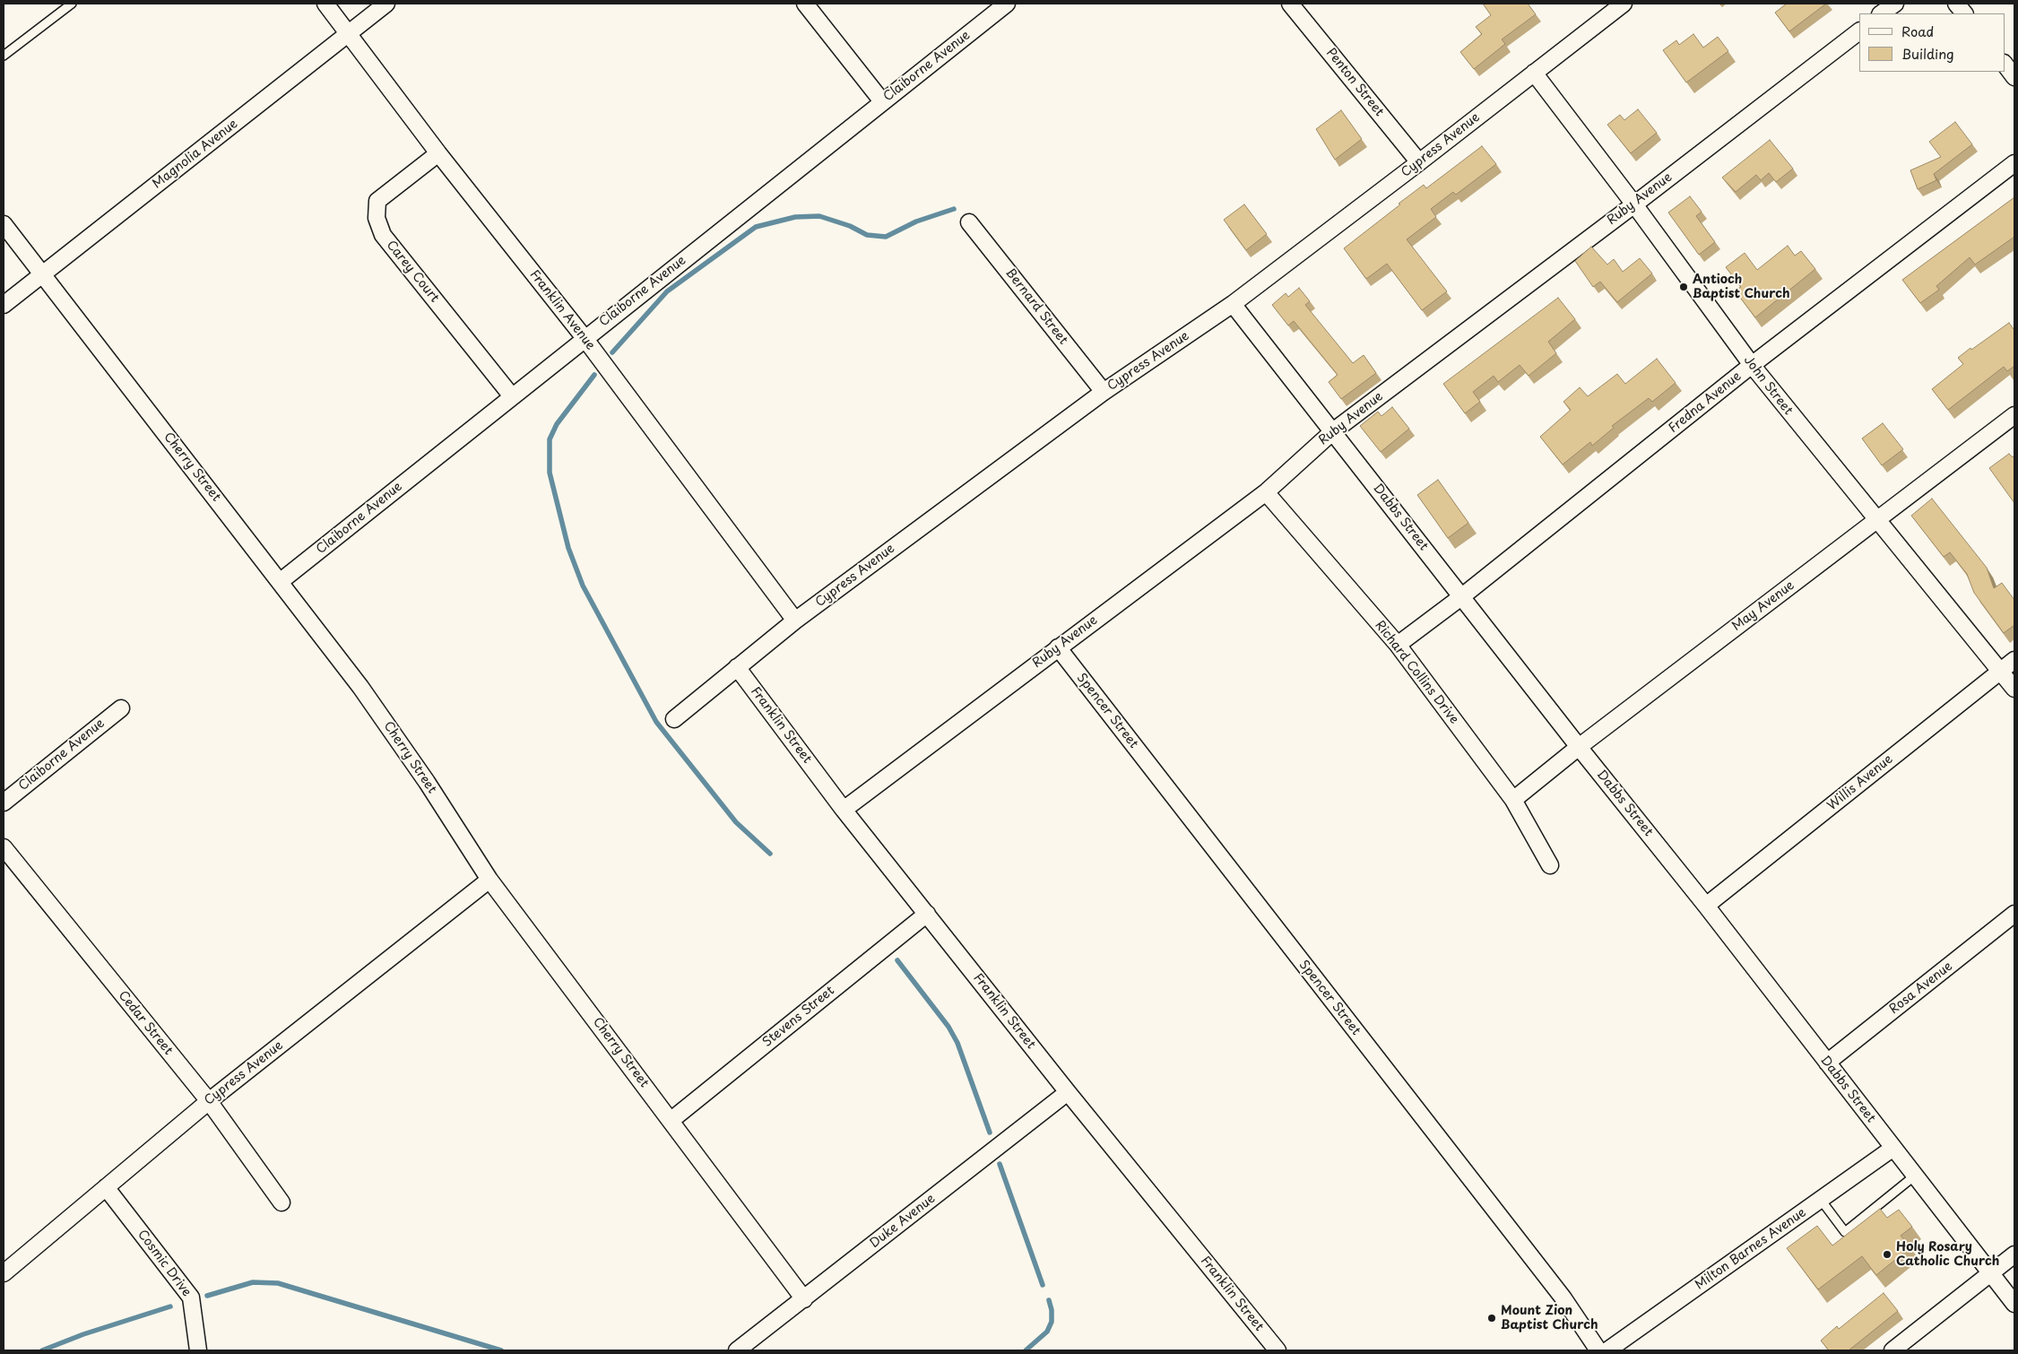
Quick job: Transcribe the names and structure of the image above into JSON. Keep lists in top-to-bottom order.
{
  "streets": {
    "street": [
      "Claiborne Avenue",
      "Penton Street",
      "Cypress Avenue",
      "Magnolia Avenue",
      "Ruby Avenue",
      "Carey Court",
      "Bernard Street",
      "Franklin Avenue",
      "John Street",
      "Fredna Avenue",
      "Cherry Street",
      "Dabbs Street",
      "May Avenue",
      "Richard Collins Drive",
      "Spencer Street",
      "Franklin Street",
      "Willis Avenue",
      "Rosa Avenue",
      "Stevens Street",
      "Cedar Street",
      "Duke Avenue",
      "Milton Barnes Avenue",
      "Cosmic Drive"
    ]
  },
  "crossings": [
    ["Claiborne Avenue", "Carey Court"],
    ["Claiborne Avenue", "Franklin Avenue"],
    ["Claiborne Avenue", "Cherry Street"],
    ["Penton Street", "Cypress Avenue"],
    ["Cypress Avenue", "Bernard Street"],
    ["Cypress Avenue", "Franklin Avenue"],
    ["Cypress Avenue", "John Street"],
    ["Cypress Avenue", "Cherry Street"],
    ["Cypress Avenue", "Dabbs Street"],
    ["Cypress Avenue", "Franklin Street"],
    ["Cypress Avenue", "Cedar Street"],
    ["Cypress Avenue", "Cosmic Drive"],
    ["Magnolia Avenue", "Franklin Avenue"],
    ["Magnolia Avenue", "Cherry Street"],
    ["Ruby Avenue", "John Street"],
    ["Ruby Avenue", "Dabbs Street"],
    ["Ruby Avenue", "Richard Collins Drive"],
    ["Ruby Avenue", "Spencer Street"],
    ["Ruby Avenue", "Franklin Street"],
    ["Carey Court", "Franklin Avenue"],
    ["John Street", "Fredna Avenue"],
    ["John Street", "May Avenue"],
    ["John Street", "Willis Avenue"],
    ["Fredna Avenue", "Dabbs Street"],
    ["Fredna Avenue", "Richard Collins Drive"],
    ["Cherry Street", "Stevens Street"],
    ["Cherry Street", "Duke Avenue"],
    ["Dabbs Street", "May Avenue"],
    ["Dabbs Street", "Willis Avenue"],
    ["Dabbs Street", "Rosa Avenue"],
    ["Dabbs Street", "Milton Barnes Avenue"],
    ["May Avenue", "Richard Collins Drive"],
    ["Franklin Street", "Stevens Street"],
    ["Franklin Street", "Duke Avenue"]
  ],
  "places": ["Antioch Baptist Church", "Holy Rosary Catholic Church", "Mount Zion Baptist Church"],
  "legend": ["Road", "Building"]
}
